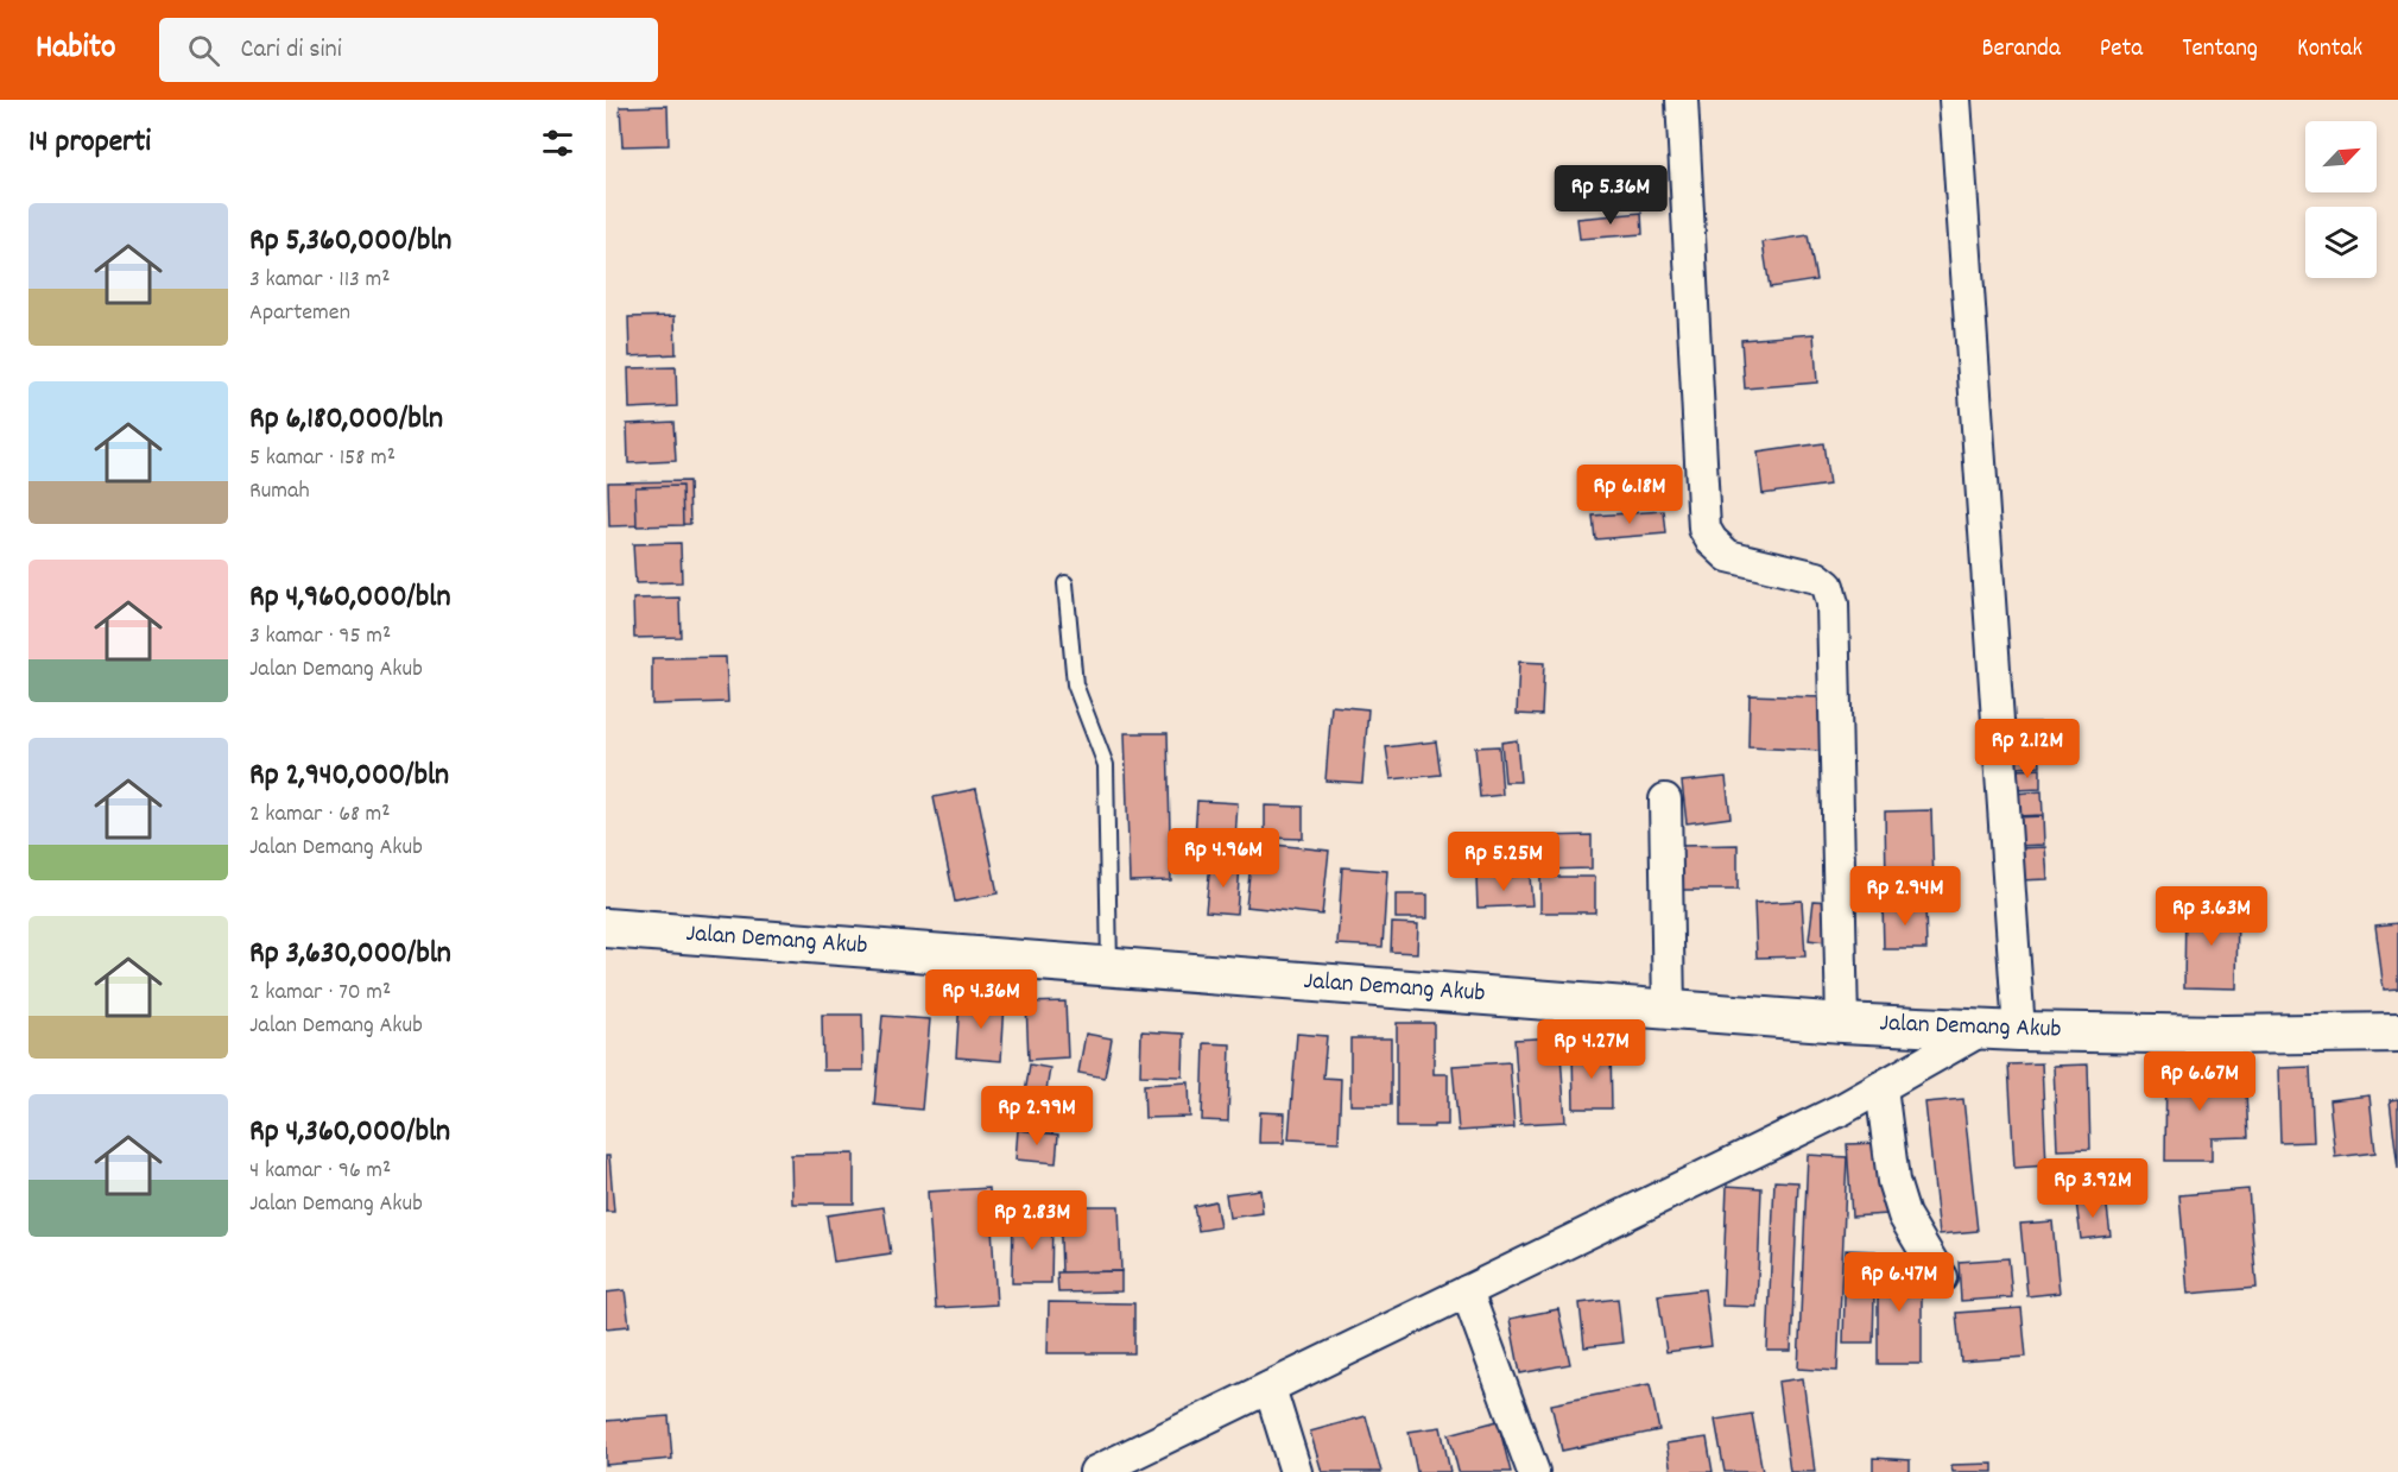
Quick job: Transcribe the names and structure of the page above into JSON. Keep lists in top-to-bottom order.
{
  "streets": {
    "street": ["Jalan Demang Akub"]
  },
  "north": "top right",
  "page": {
    "header": "Habito",
    "search": "Cari di sini",
    "nav": [
      "Beranda",
      "Peta",
      "Tentang",
      "Kontak"
    ],
    "heading": "14 properti",
    "price": [
      "Rp 5.36M",
      "Rp 6.18M",
      "Rp 2.12M",
      "Rp 4.96M",
      "Rp 5.25M",
      "Rp 2.94M",
      "Rp 3.63M",
      "Rp 4.36M",
      "Rp 4.27M",
      "Rp 6.67M",
      "Rp 2.99M",
      "Rp 3.92M",
      "Rp 2.83M",
      "Rp 6.47M"
    ],
    "list": [
      {
        "name": "Rp 5,360,000/bln",
        "note": "3 kamar · 113 m² · Apartemen"
      },
      {
        "name": "Rp 6,180,000/bln",
        "note": "5 kamar · 158 m² · Rumah"
      },
      {
        "name": "Rp 4,960,000/bln",
        "note": "3 kamar · 95 m² · Jalan Demang Akub"
      },
      {
        "name": "Rp 2,940,000/bln",
        "note": "2 kamar · 68 m² · Jalan Demang Akub"
      },
      {
        "name": "Rp 3,630,000/bln",
        "note": "2 kamar · 70 m² · Jalan Demang Akub"
      },
      {
        "name": "Rp 4,360,000/bln",
        "note": "4 kamar · 96 m² · Jalan Demang Akub"
      }
    ]
  }
}
